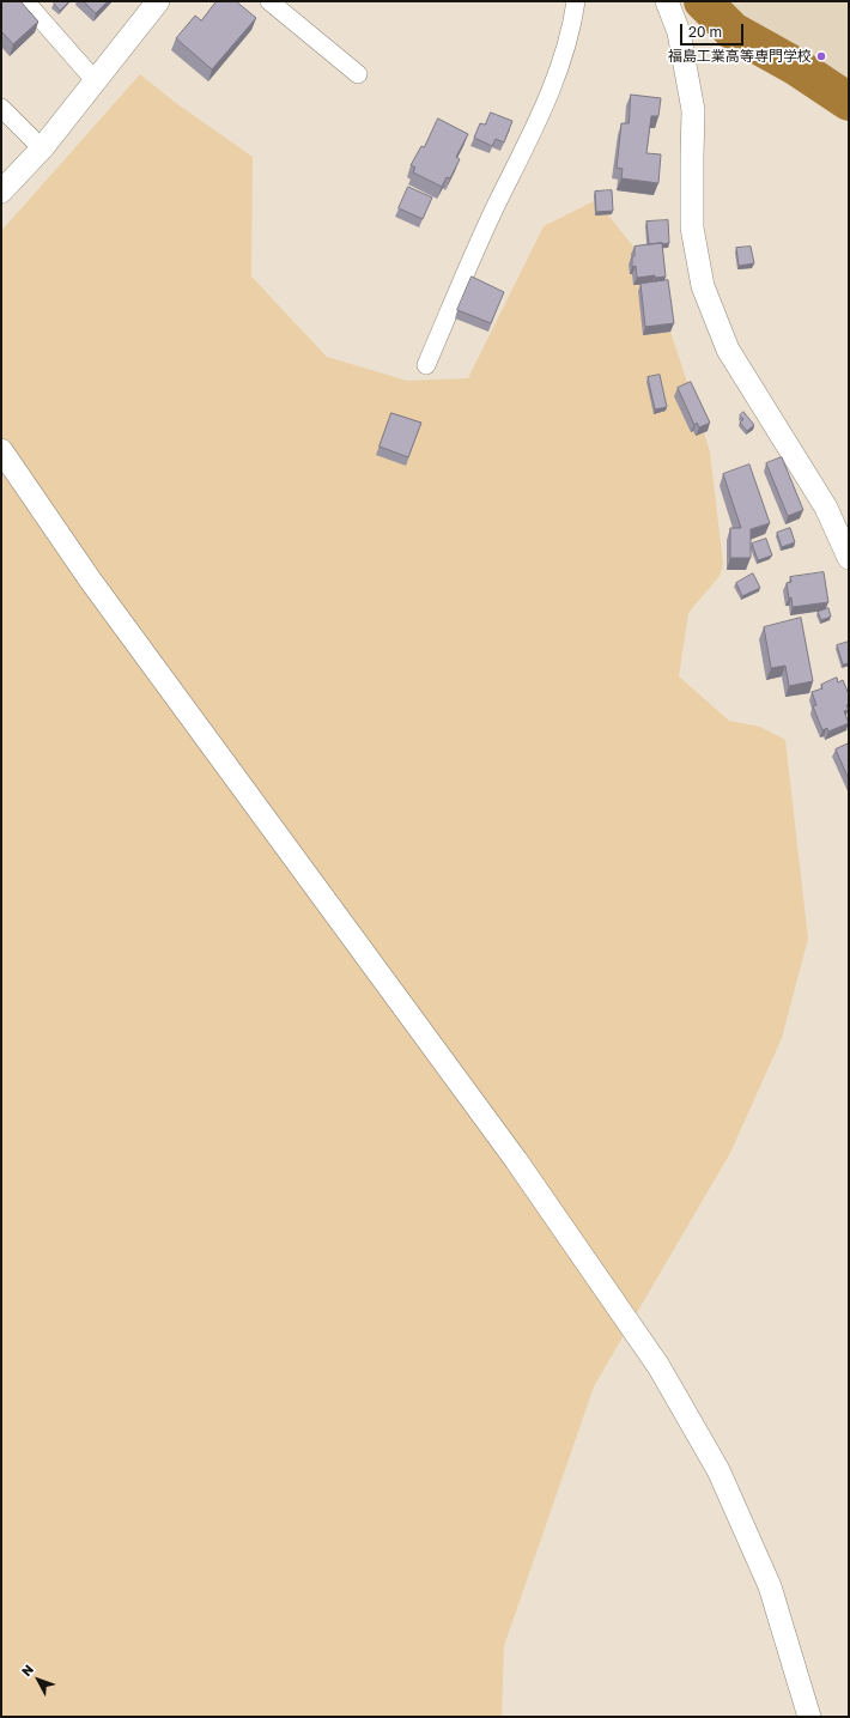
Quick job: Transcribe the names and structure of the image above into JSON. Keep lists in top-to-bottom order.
{
  "places": ["福島工業高等専門学校"],
  "scale_bar": "20 m",
  "north": "top left"
}
